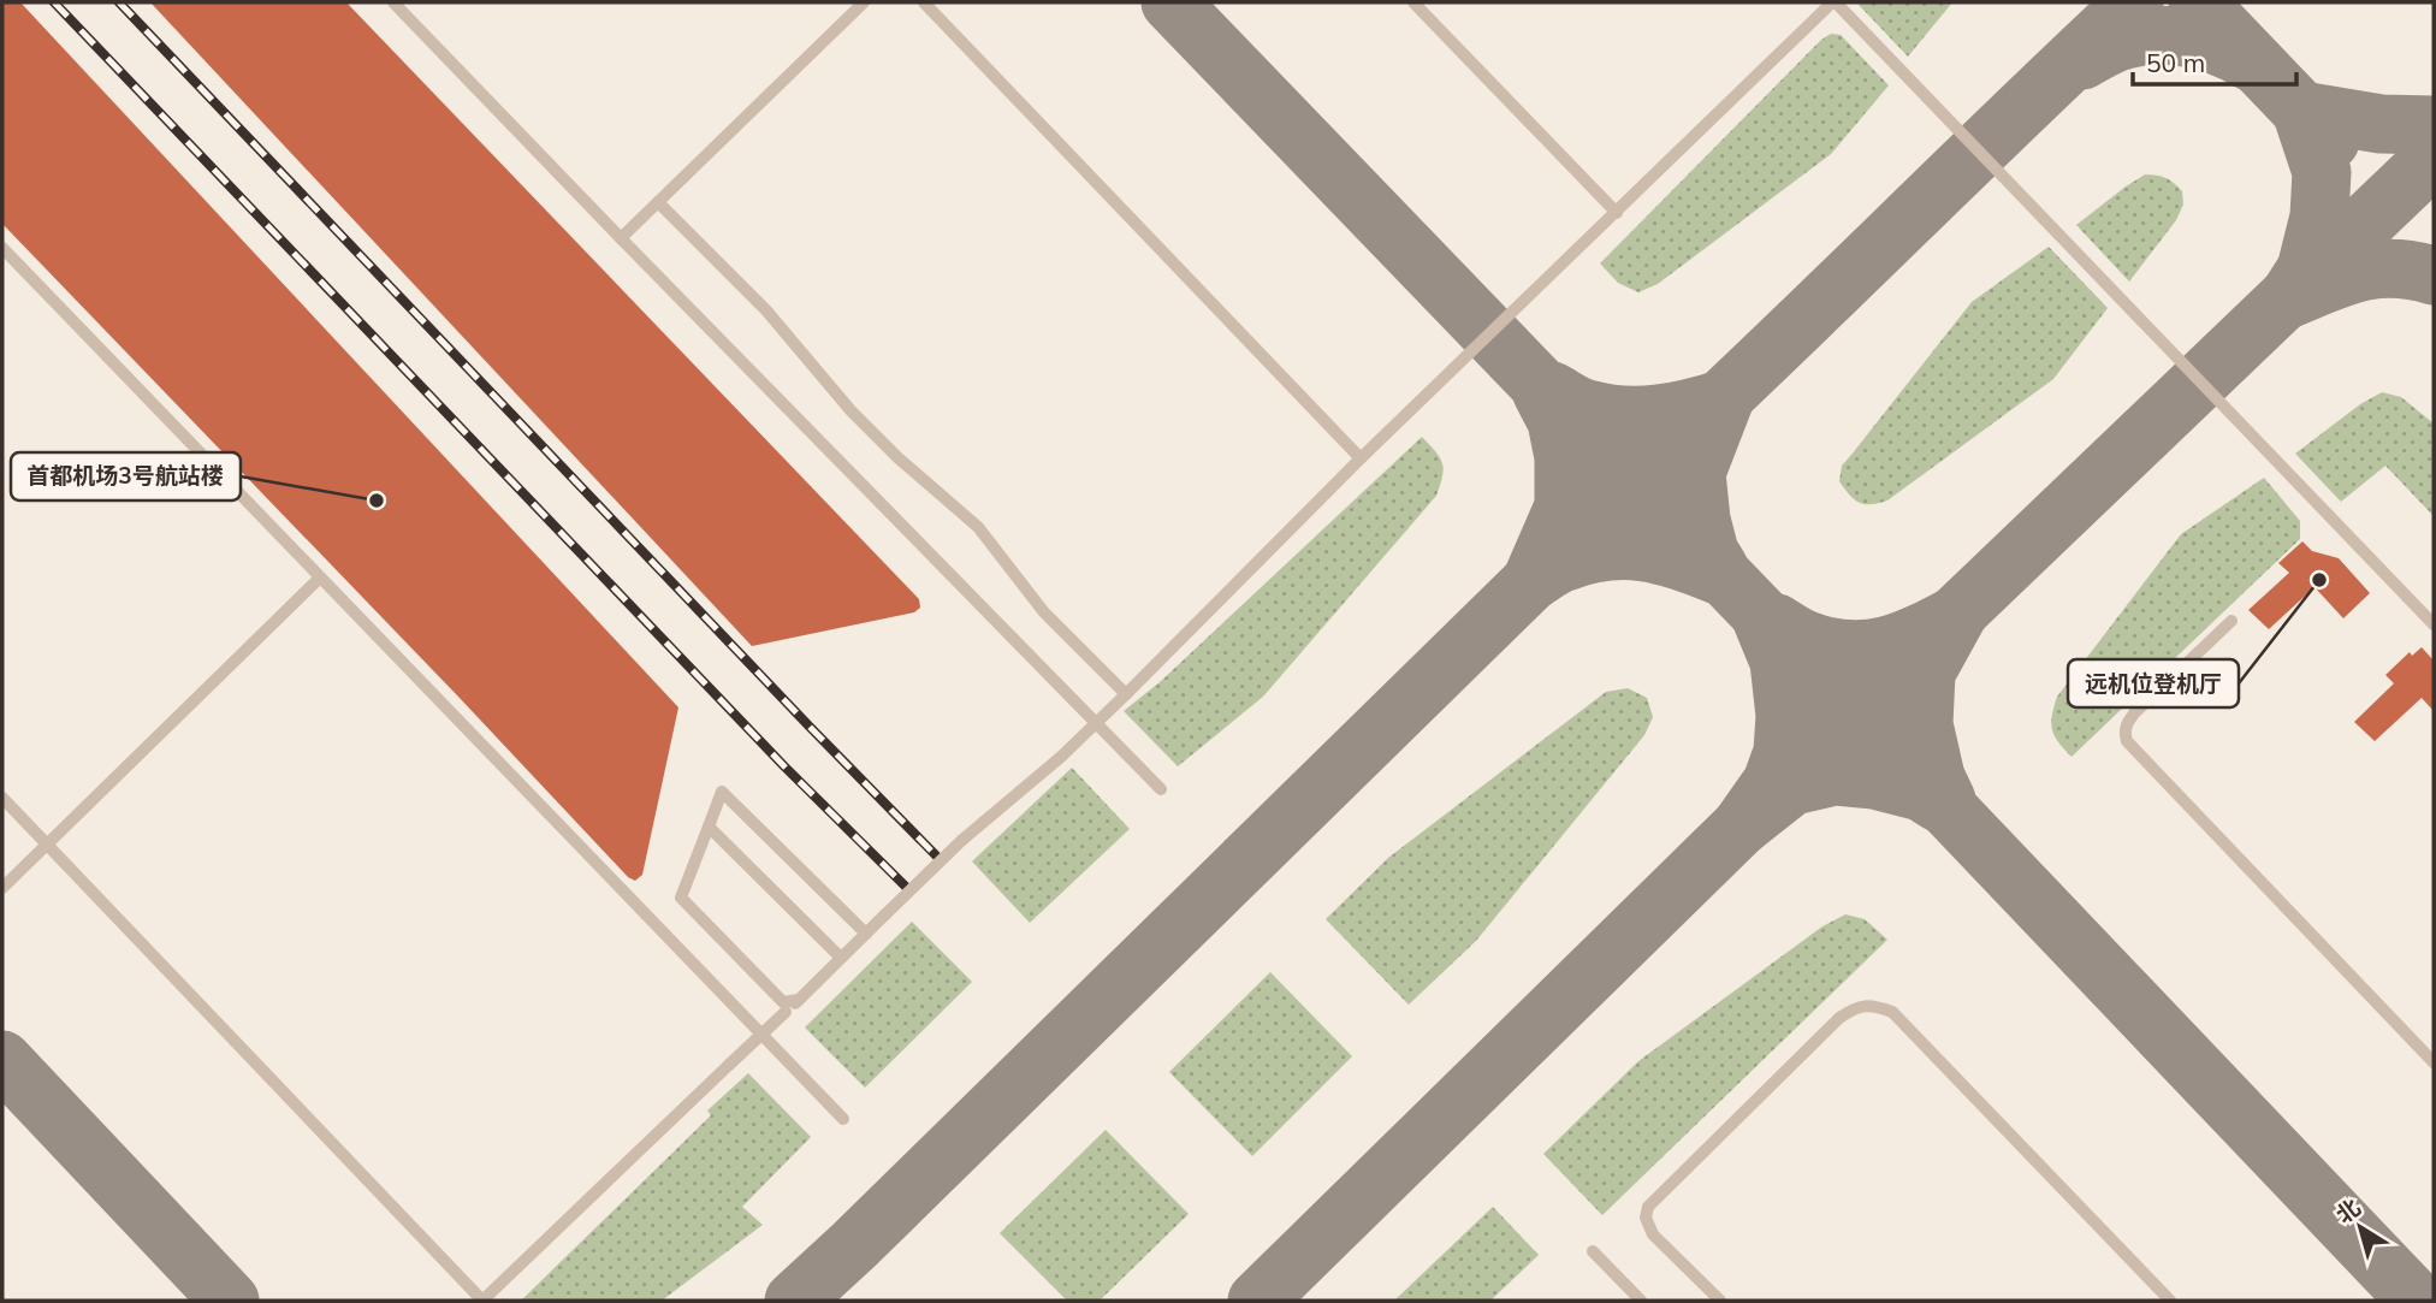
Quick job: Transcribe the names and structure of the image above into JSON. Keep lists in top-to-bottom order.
{
  "places": ["首都机场3号航站楼", "远机位登机厅"],
  "scale_bar": "50 m",
  "north": "top left"
}
